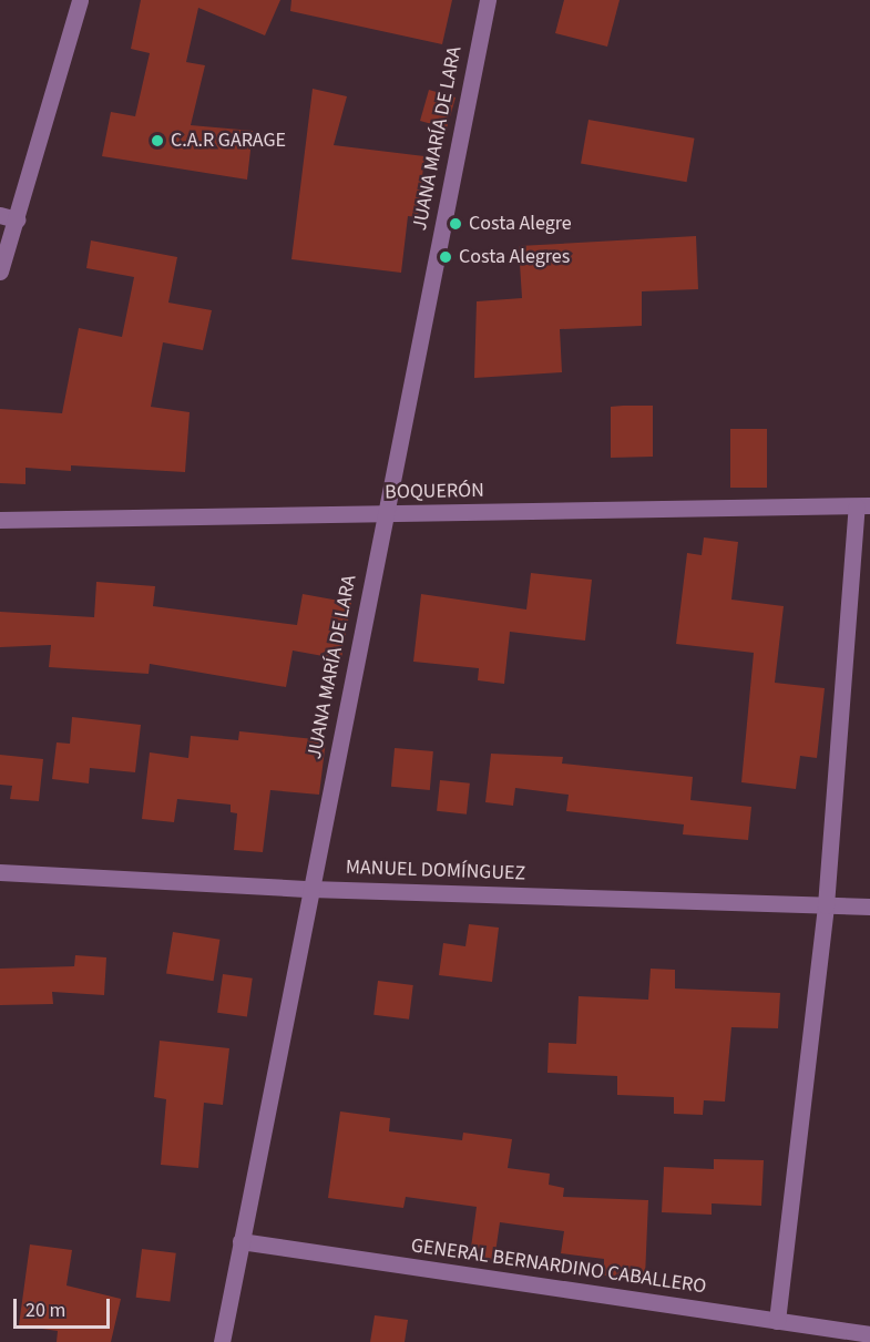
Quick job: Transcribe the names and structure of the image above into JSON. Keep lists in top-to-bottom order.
{
  "streets": {
    "street": [
      "JUANA MARÍA DE LARA",
      "BOQUERÓN",
      "MANUEL DOMÍNGUEZ",
      "GENERAL BERNARDINO CABALLERO"
    ]
  },
  "crossings": [
    ["JUANA MARÍA DE LARA", "BOQUERÓN"],
    ["JUANA MARÍA DE LARA", "MANUEL DOMÍNGUEZ"],
    ["JUANA MARÍA DE LARA", "GENERAL BERNARDINO CABALLERO"]
  ],
  "places": ["C.A.R GARAGE", "Costa Alegre", "Costa Alegres"],
  "scale_bar": "20 m"
}
